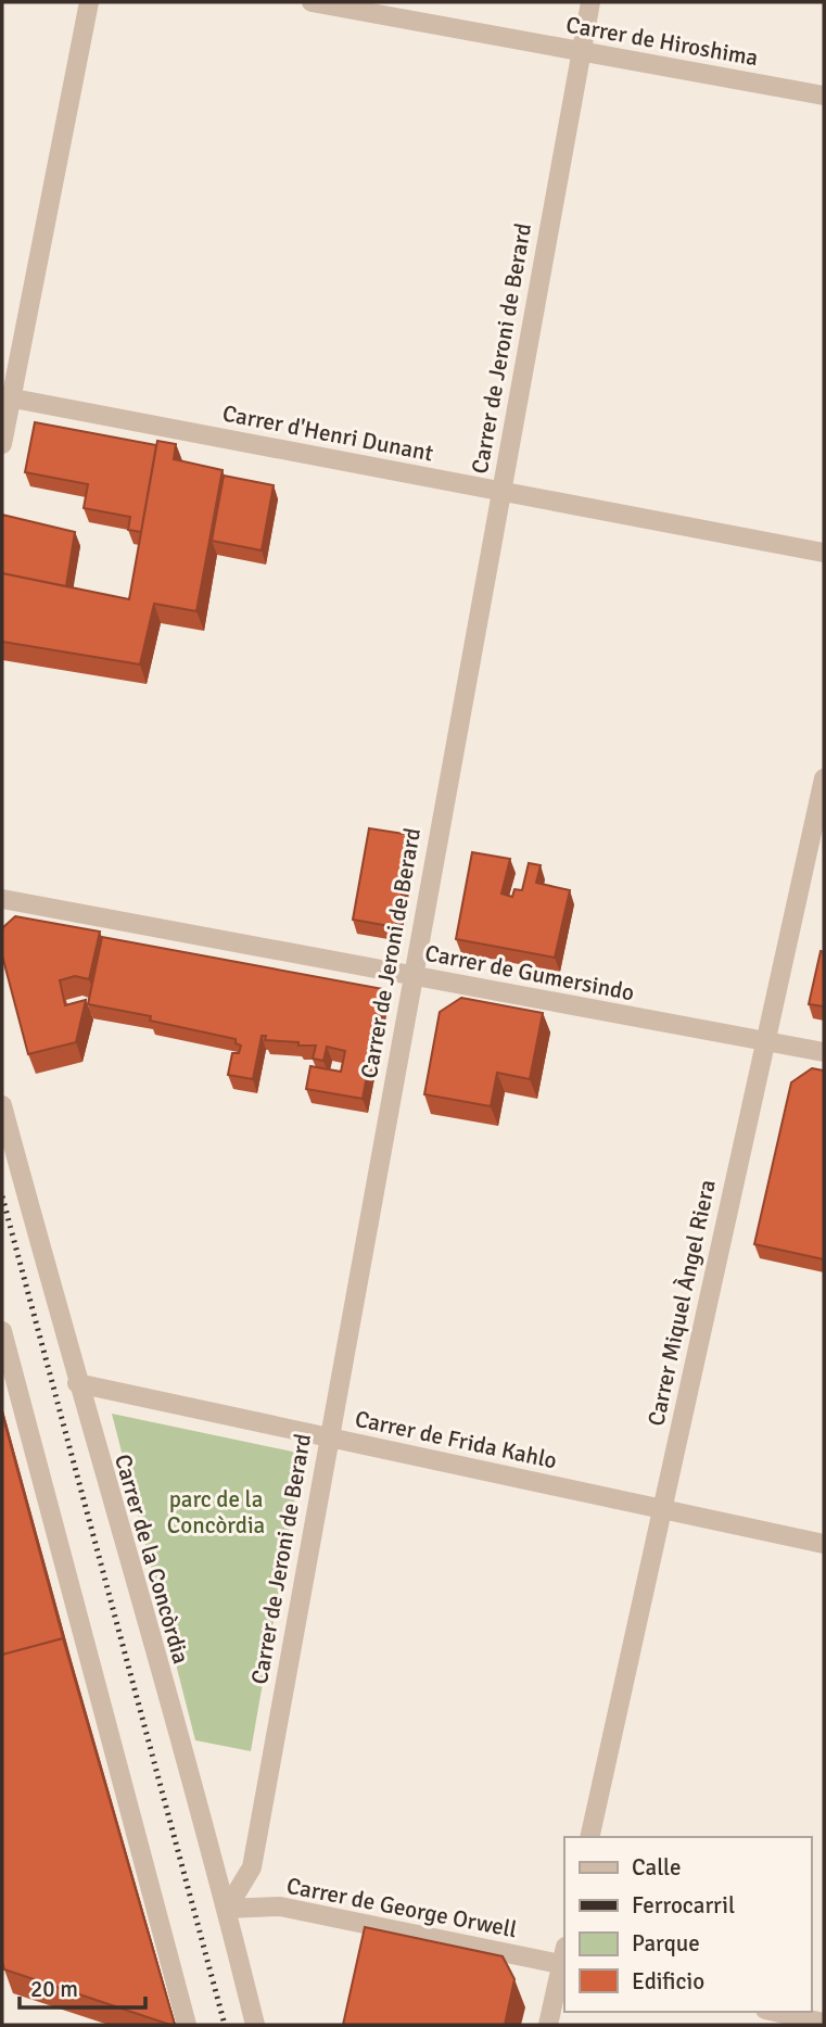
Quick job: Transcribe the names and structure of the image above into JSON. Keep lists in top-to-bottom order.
{
  "streets": {
    "street": [
      "Carrer de Hiroshima",
      "Carrer de Jeroni de Berard",
      "Carrer d'Henri Dunant",
      "Carrer de Gumersindo",
      "Carrer Miquel Àngel Riera",
      "Carrer de Frida Kahlo",
      "Carrer de la Concòrdia",
      "Carrer de George Orwell"
    ]
  },
  "crossings": [
    ["Carrer de Hiroshima", "Carrer de Jeroni de Berard"],
    ["Carrer de Jeroni de Berard", "Carrer d'Henri Dunant"],
    ["Carrer de Jeroni de Berard", "Carrer de Gumersindo"],
    ["Carrer de Jeroni de Berard", "Carrer de Frida Kahlo"],
    ["Carrer de Jeroni de Berard", "Carrer de la Concòrdia"],
    ["Carrer de Jeroni de Berard", "Carrer de George Orwell"],
    ["Carrer de Gumersindo", "Carrer Miquel Àngel Riera"],
    ["Carrer Miquel Àngel Riera", "Carrer de Frida Kahlo"],
    ["Carrer de Frida Kahlo", "Carrer de la Concòrdia"],
    ["Carrer de la Concòrdia", "Carrer de George Orwell"]
  ],
  "parks": ["parc de la Concòrdia"],
  "legend": [
    "Calle",
    "Ferrocarril",
    "Parque",
    "Edificio"
  ],
  "scale_bar": "20 m"
}
